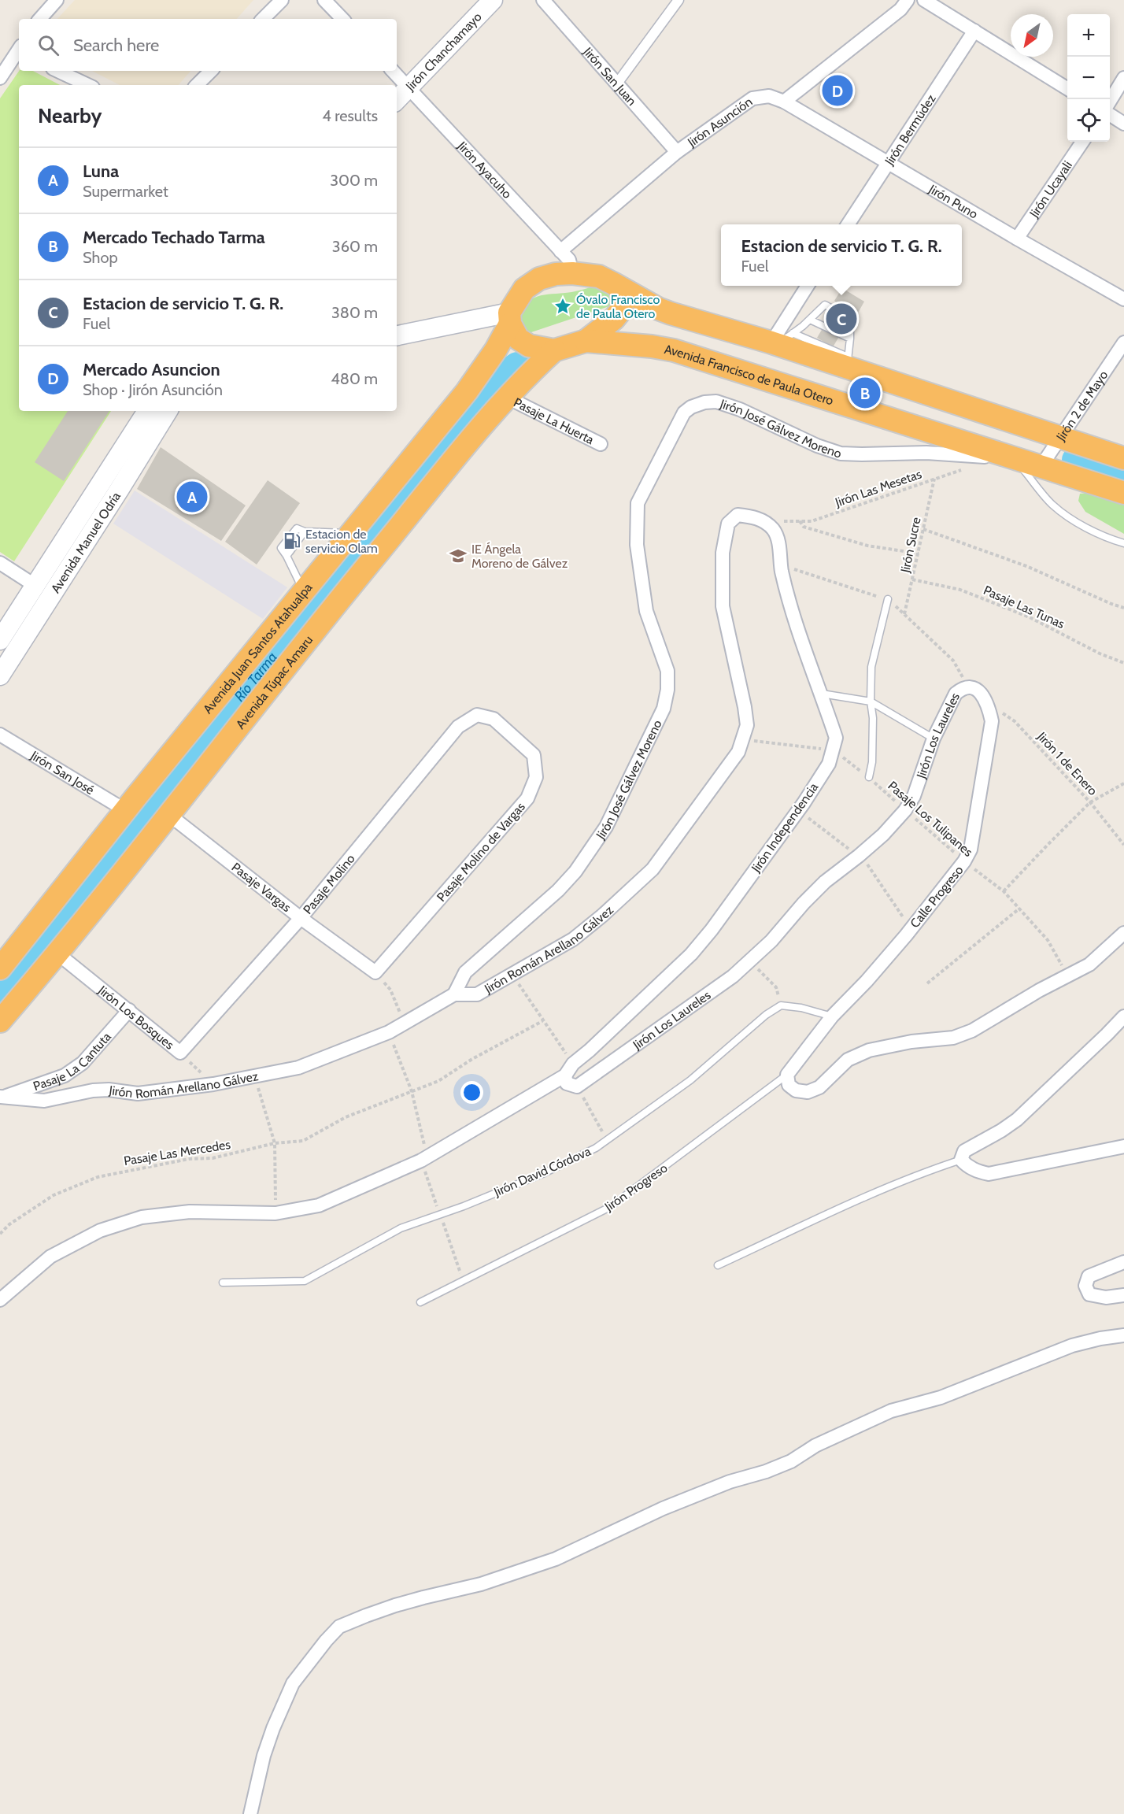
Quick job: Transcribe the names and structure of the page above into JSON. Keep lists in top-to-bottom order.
{
  "streets": {
    "highway": ["Avenida Francisco de Paula Otero", "Avenida Juan Santos Atahualpa", "Avenida Túpac Amaru"],
    "main road": ["Jirón Chanchamayo", "Avenida Manuel Odría"],
    "street": [
      "Jirón San Juan",
      "Jirón Asunción",
      "Jirón Bermúdez",
      "Jirón Ayacuho",
      "Jirón Ucayali",
      "Jirón Puno",
      "Jirón 2 de Mayo",
      "Pasaje La Huerta",
      "Jirón José Gálvez Moreno",
      "Jirón Los Laureles",
      "Jirón San José",
      "Jirón Independencia",
      "Pasaje Molino de Vargas",
      "Pasaje Molino",
      "Pasaje Vargas",
      "Calle Progreso",
      "Jirón Román Arellano Gálvez",
      "Jirón Los Bosques",
      "Pasaje La Cantuta"
    ],
    "lane": ["Jirón David Córdova", "Jirón Progreso"],
    "path": [
      "Jirón Las Mesetas",
      "Jirón Sucre",
      "Pasaje Las Tunas",
      "Jirón 1 de Enero",
      "Pasaje Los Tulipanes",
      "Pasaje Las Mercedes"
    ]
  },
  "crossings": [
    ["Jirón Chanchamayo", "Jirón Ayacuho"],
    ["Jirón San Juan", "Jirón Asunción"],
    ["Jirón Asunción", "Jirón Ayacuho"],
    ["Jirón Asunción", "Jirón Puno"],
    ["Jirón Bermúdez", "Jirón Puno"],
    ["Jirón Ayacuho", "Avenida Francisco de Paula Otero"],
    ["Jirón Ayacuho", "Avenida Juan Santos Atahualpa"],
    ["Jirón Ayacuho", "Avenida Túpac Amaru"],
    ["Jirón Ucayali", "Jirón Puno"],
    ["Avenida Francisco de Paula Otero", "Jirón 2 de Mayo"],
    ["Avenida Francisco de Paula Otero", "Jirón José Gálvez Moreno"],
    ["Avenida Francisco de Paula Otero", "Avenida Juan Santos Atahualpa"],
    ["Avenida Francisco de Paula Otero", "Avenida Túpac Amaru"],
    ["Pasaje La Huerta", "Avenida Túpac Amaru"],
    ["Jirón José Gálvez Moreno", "Jirón Román Arellano Gálvez"],
    ["Jirón Las Mesetas", "Jirón Sucre"],
    ["Jirón Las Mesetas", "Jirón Independencia"],
    ["Jirón Las Mesetas", "Jirón Román Arellano Gálvez"],
    ["Jirón Sucre", "Pasaje Las Tunas"],
    ["Avenida Juan Santos Atahualpa", "Avenida Túpac Amaru"],
    ["Avenida Juan Santos Atahualpa", "Jirón San José"],
    ["Avenida Túpac Amaru", "Pasaje Vargas"],
    ["Avenida Túpac Amaru", "Jirón Los Bosques"],
    ["Jirón Los Laureles", "Pasaje Los Tulipanes"],
    ["Jirón 1 de Enero", "Calle Progreso"],
    ["Pasaje Los Tulipanes", "Jirón Independencia"],
    ["Pasaje Los Tulipanes", "Calle Progreso"],
    ["Jirón Independencia", "Jirón Román Arellano Gálvez"],
    ["Pasaje Molino de Vargas", "Pasaje Molino"],
    ["Pasaje Molino de Vargas", "Pasaje Vargas"],
    ["Pasaje Molino", "Pasaje Vargas"],
    ["Pasaje Molino", "Jirón Los Bosques"],
    ["Calle Progreso", "Jirón Progreso"],
    ["Jirón Román Arellano Gálvez", "Jirón Los Bosques"],
    ["Jirón Román Arellano Gálvez", "Pasaje La Cantuta"],
    ["Jirón Los Bosques", "Pasaje La Cantuta"]
  ],
  "water": ["Río Tarma"],
  "places": {
    "place": ["Óvalo Francisco de Paula Otero"],
    "fuel station": ["Estacion de servicio Olam"],
    "school or university": ["IE Ángela Moreno de Gálvez"]
  },
  "north": "bottom left",
  "page": {
    "map_buttons": ["+", "−"],
    "search": "Search here",
    "pins": [
      "D",
      "C",
      "B",
      "A"
    ],
    "heading": ["Nearby", "4 results"],
    "list": [
      {
        "mark": "A",
        "name": "Luna",
        "note": "Supermarket",
        "value": "300 m"
      },
      {
        "mark": "B",
        "name": "Mercado Techado Tarma",
        "note": "Shop",
        "value": "360 m"
      },
      {
        "mark": "C",
        "name": "Estacion de servicio T. G. R.",
        "note": "Fuel",
        "value": "380 m"
      },
      {
        "mark": "D",
        "name": "Mercado Asuncion",
        "note": "Shop · Jirón Asunción",
        "value": "480 m"
      }
    ],
    "popup": ["Estacion de servicio T. G. R.", "Fuel"]
  }
}
